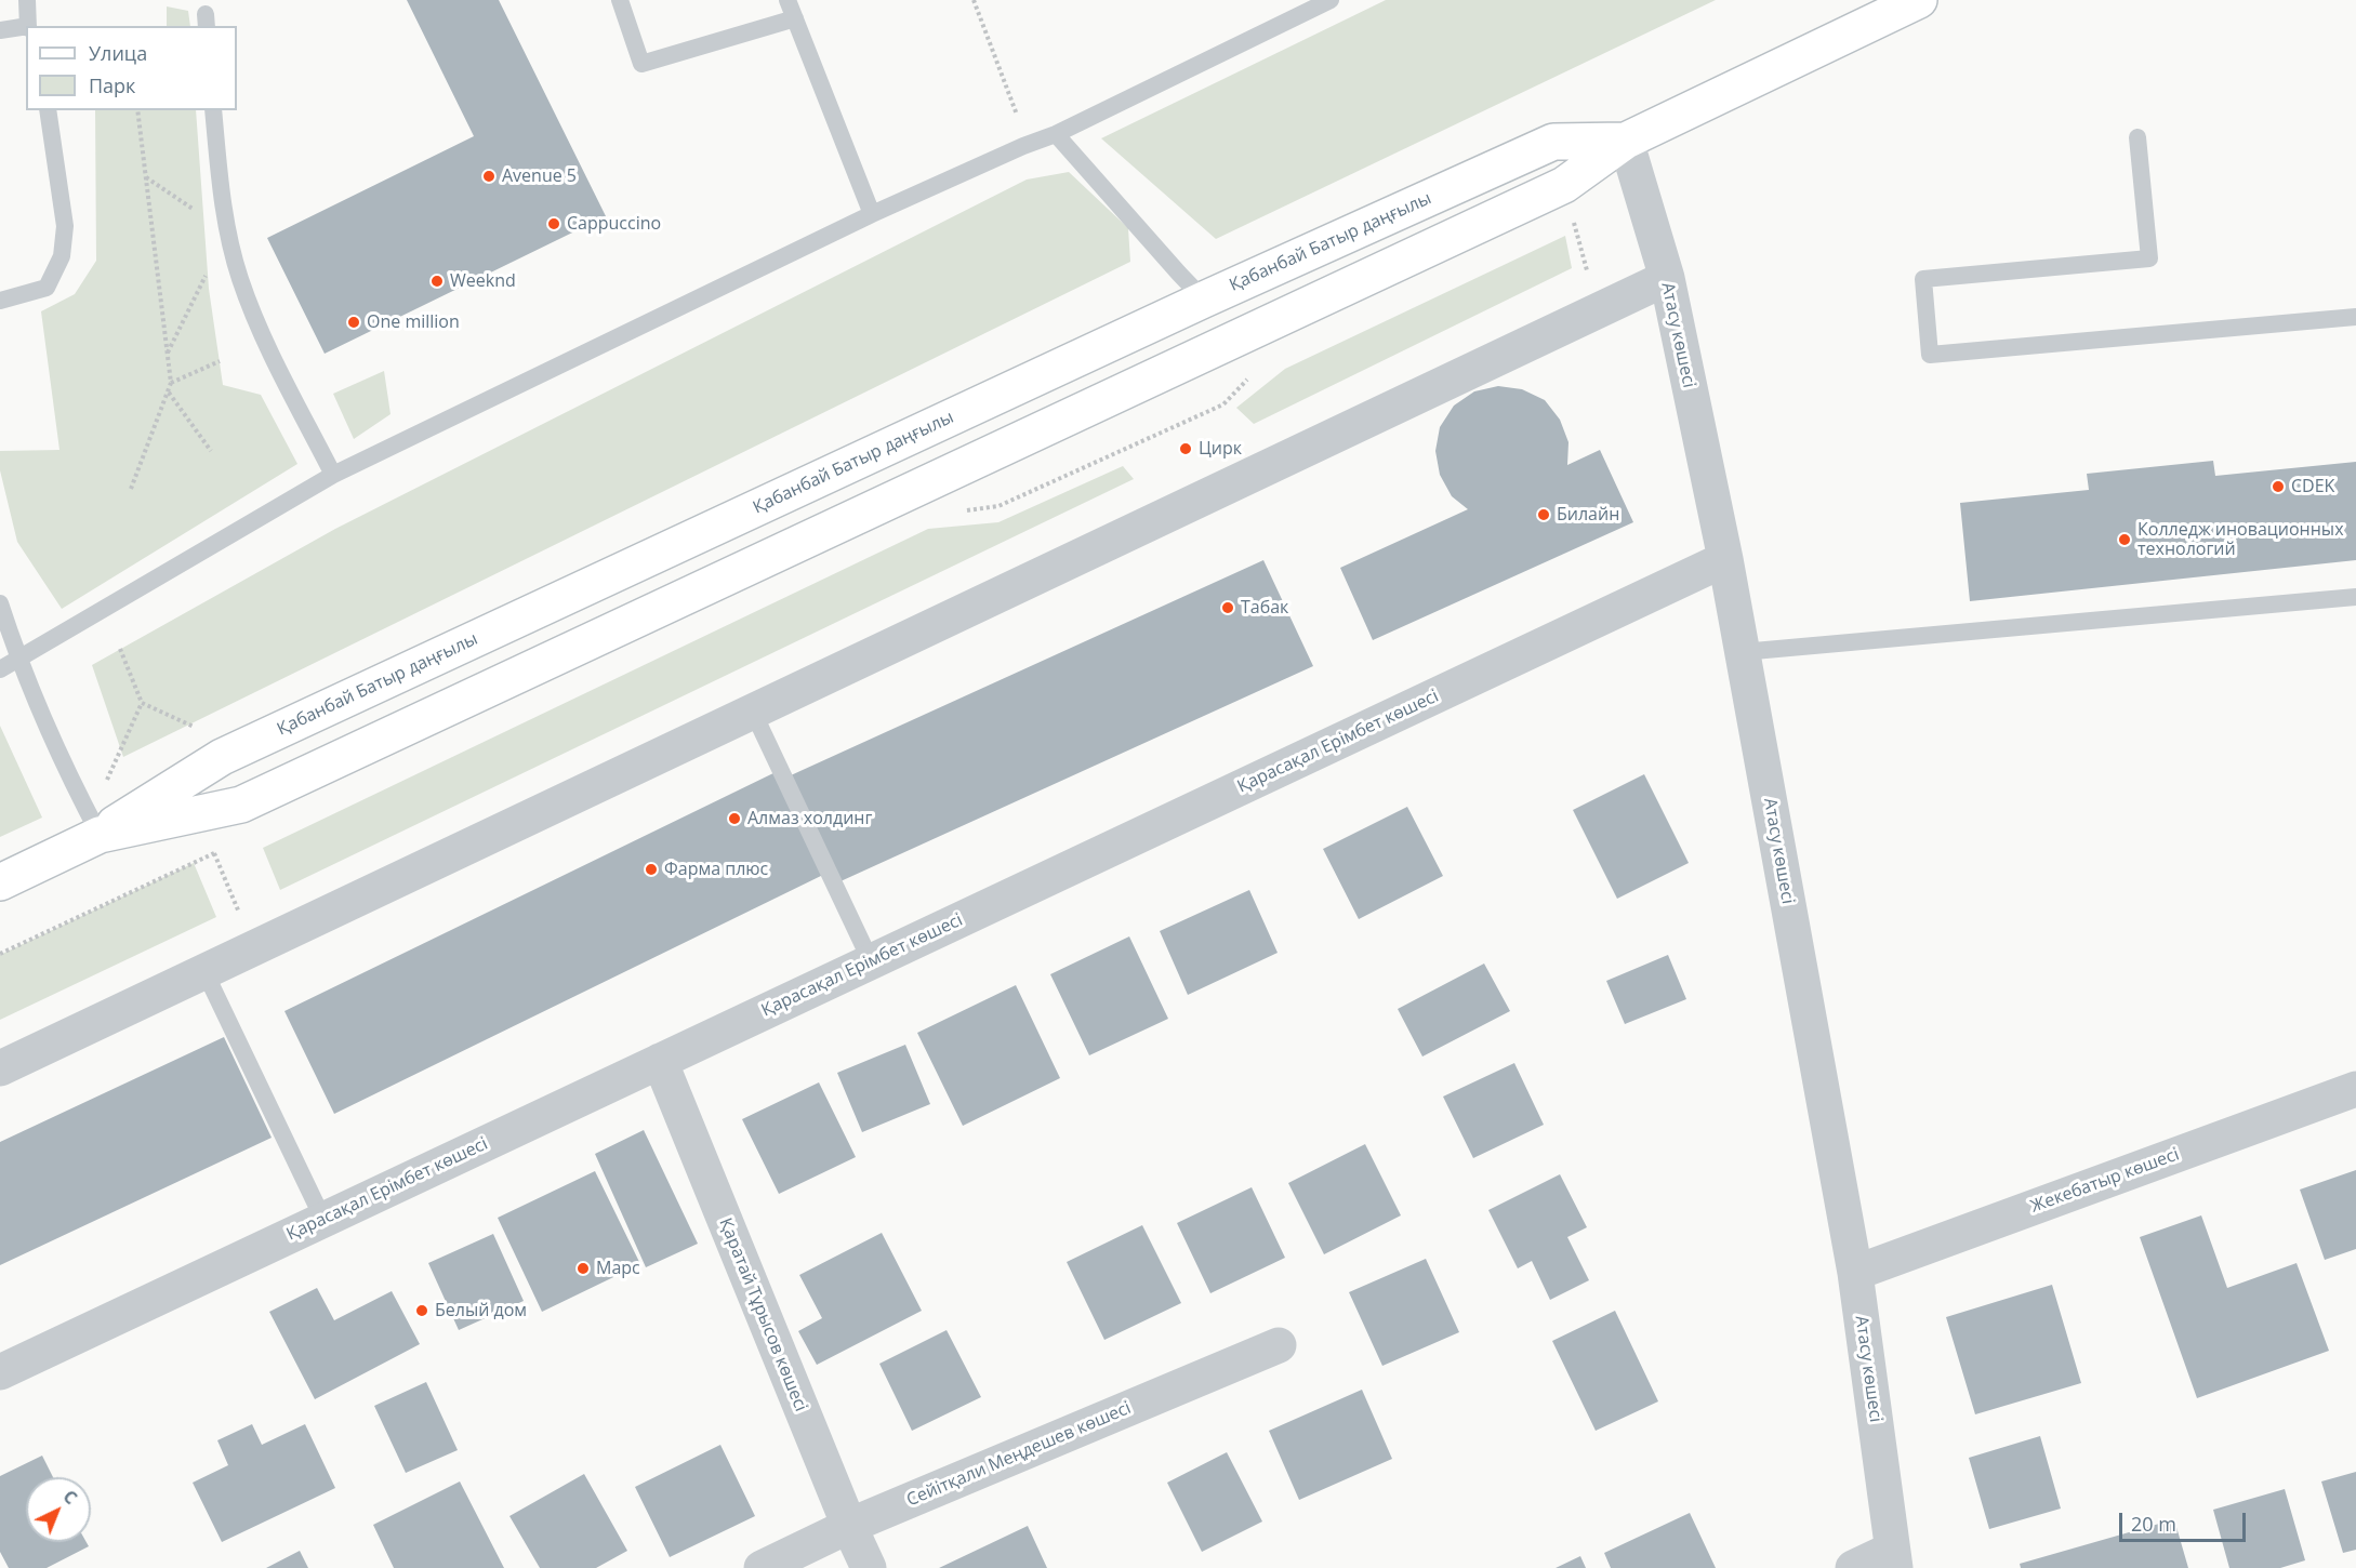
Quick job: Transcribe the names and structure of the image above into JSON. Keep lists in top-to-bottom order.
{
  "streets": {
    "main road": ["Қабанбай Батыр даңғылы"],
    "street": [
      "Атасу көшесі",
      "Қарасақал Ерімбет көшесі",
      "Жекебатыр көшесі",
      "Қаратай Тұрысов көшесі",
      "Сейітқали Меңдешев көшесі"
    ]
  },
  "crossings": [
    ["Қабанбай Батыр даңғылы", "Атасу көшесі"],
    ["Атасу көшесі", "Қарасақал Ерімбет көшесі"],
    ["Атасу көшесі", "Жекебатыр көшесі"],
    ["Қарасақал Ерімбет көшесі", "Қаратай Тұрысов көшесі"],
    ["Қаратай Тұрысов көшесі", "Сейітқали Меңдешев көшесі"]
  ],
  "places": [
    "Avenue 5",
    "Cappuccino",
    "Weeknd",
    "One million",
    "Цирк",
    "CDEK",
    "Билайн",
    "Колледж иновационных технологий",
    "Табак",
    "Алмаз холдинг",
    "Фарма плюс",
    "Марс",
    "Белый дом"
  ],
  "legend": ["Улица", "Парк"],
  "scale_bar": "20 m",
  "north": "top right"
}
